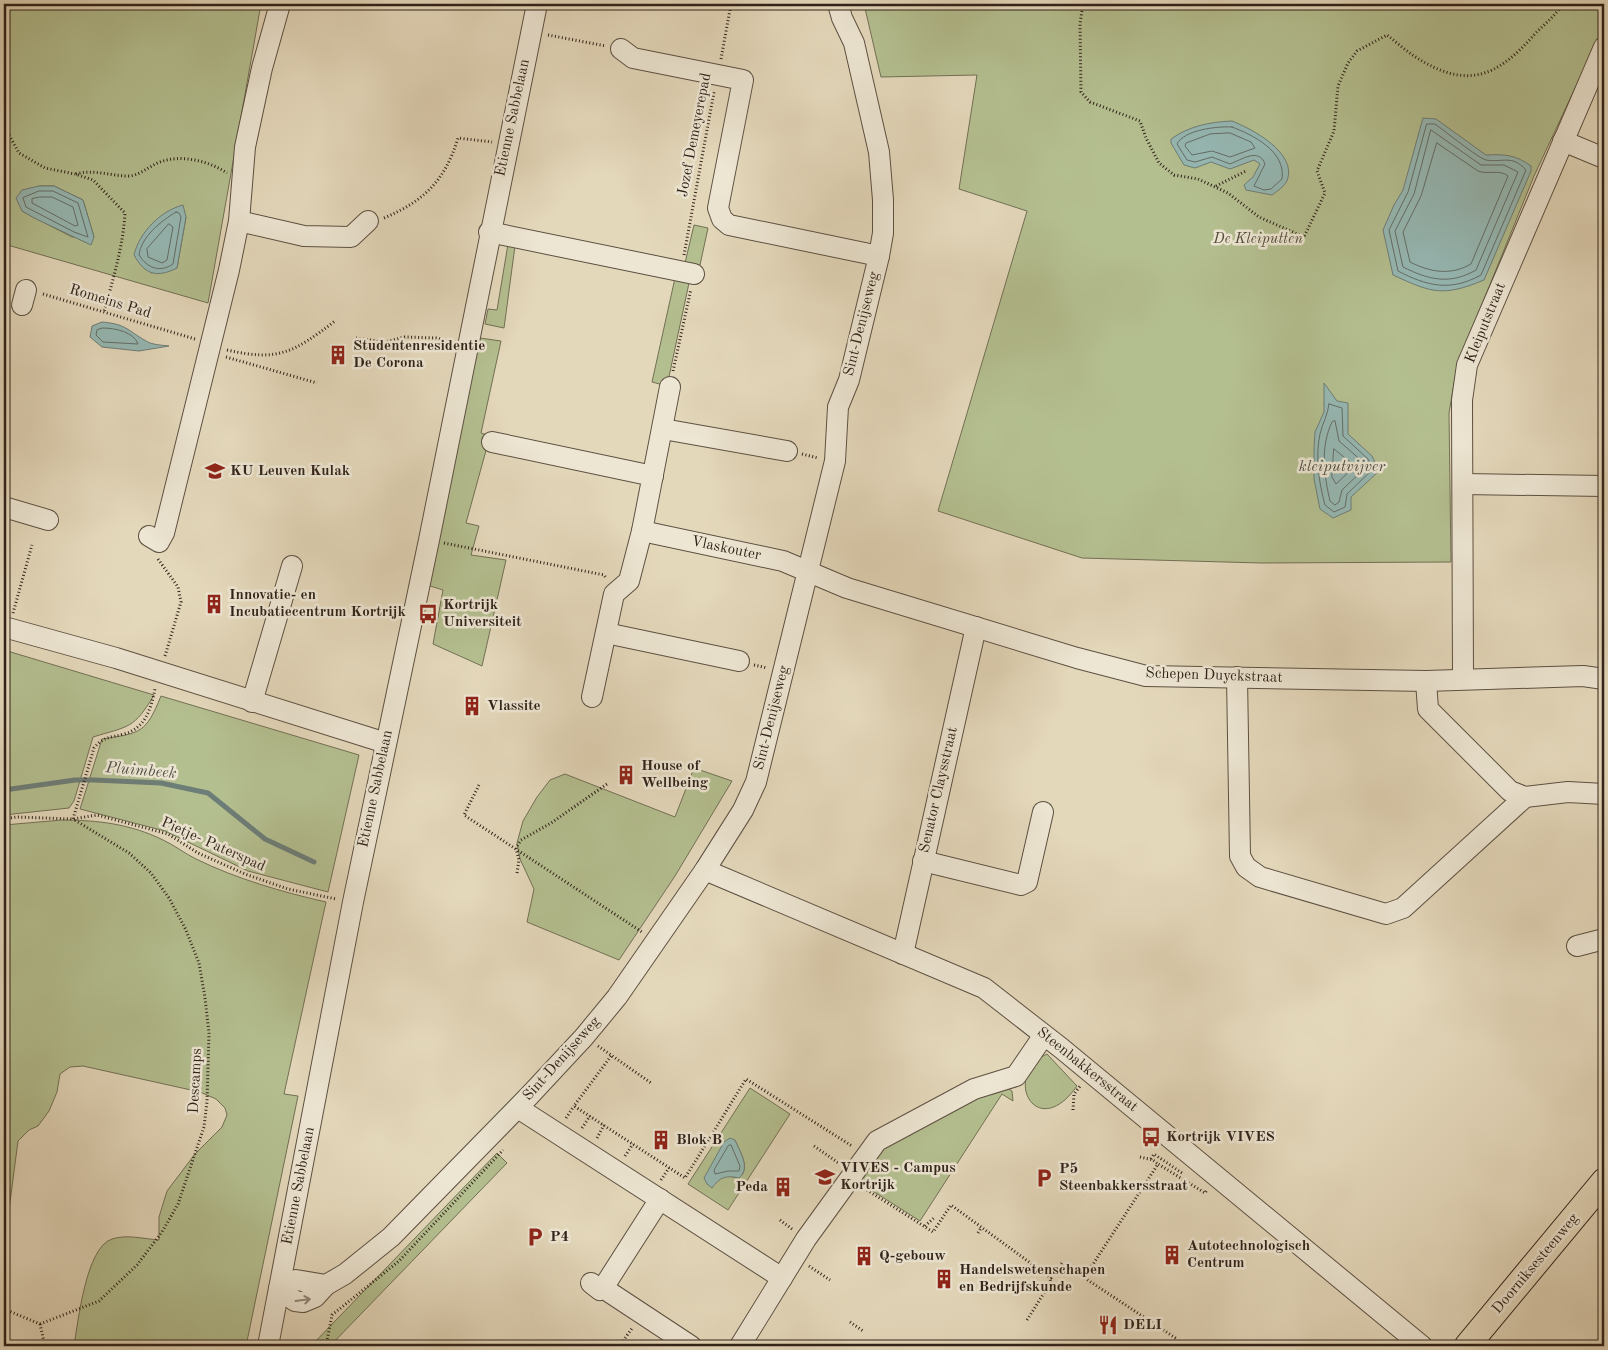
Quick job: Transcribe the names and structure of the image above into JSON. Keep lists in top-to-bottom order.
{
  "streets": {
    "main road": ["Doorniksesteenweg"],
    "street": [
      "Etienne Sabbelaan",
      "Kleiputstraat",
      "Sint-Denijseweg",
      "Vlaskouter",
      "Schepen Duyckstraat",
      "Senator Claysstraat",
      "Steenbakkersstraat"
    ],
    "path": [
      "Jozef Demeyerepad",
      "Romeins Pad",
      "Pietje- Paterspad",
      "Descamps"
    ]
  },
  "crossings": [
    ["Etienne Sabbelaan", "Sint-Denijseweg"],
    ["Etienne Sabbelaan", "Pietje- Paterspad"],
    ["Kleiputstraat", "Schepen Duyckstraat"],
    ["Sint-Denijseweg", "Vlaskouter"],
    ["Sint-Denijseweg", "Schepen Duyckstraat"],
    ["Sint-Denijseweg", "Steenbakkersstraat"],
    ["Vlaskouter", "Schepen Duyckstraat"],
    ["Schepen Duyckstraat", "Senator Claysstraat"],
    ["Senator Claysstraat", "Steenbakkersstraat"],
    ["Pietje- Paterspad", "Descamps"]
  ],
  "water": ["kleiputvijver", "Pluimbeek"],
  "parks": ["De Kleiputten"],
  "places": {
    "building": [
      "Studentenresidentie De Corona",
      "Innovatie- en Incubatiecentrum Kortrijk",
      "Vlassite",
      "House of Wellbeing",
      "Blok B",
      "Peda",
      "Autotechnologisch Centrum",
      "Q-gebouw",
      "Handelswetenschapen en Bedrijfskunde"
    ],
    "school or university": ["KU Leuven Kulak", "VIVES - Campus Kortrijk"],
    "bus stop": ["Kortrijk Universiteit", "Kortrijk VIVES"],
    "parking": ["P5 Steenbakkersstraat", "P4"],
    "restaurant": ["DELI"]
  }
}
